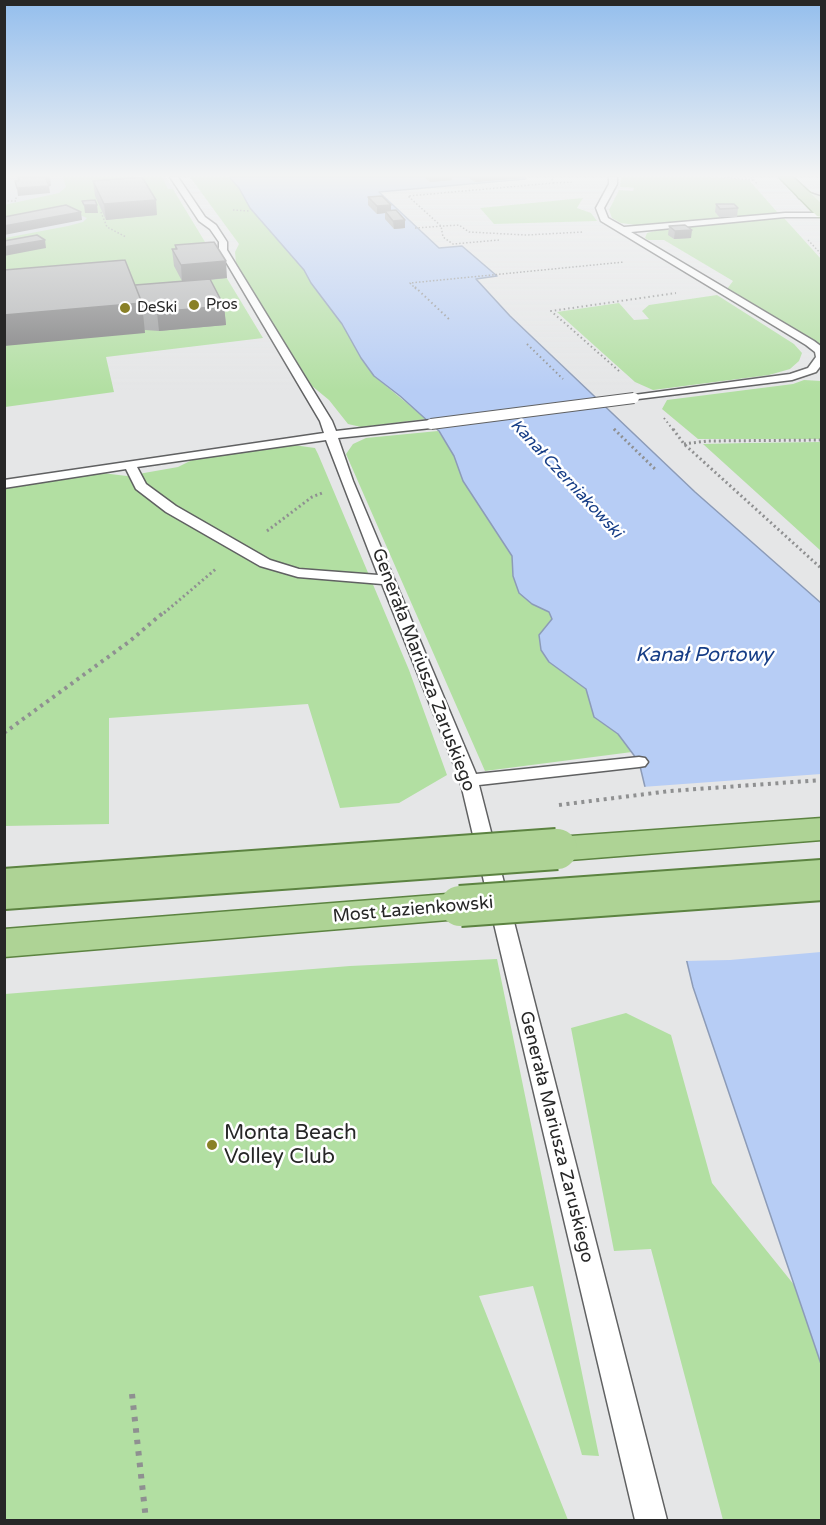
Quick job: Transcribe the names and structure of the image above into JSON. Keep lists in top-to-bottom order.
{
  "streets": {
    "main road": ["Most Łazienkowski"],
    "lane": ["Generała Mariusza Zaruskiego"]
  },
  "water": ["Kanał Czerniakowski", "Kanał Portowy"],
  "places": ["Pros", "DeSki", "Monta Beach Volley Club"]
}
